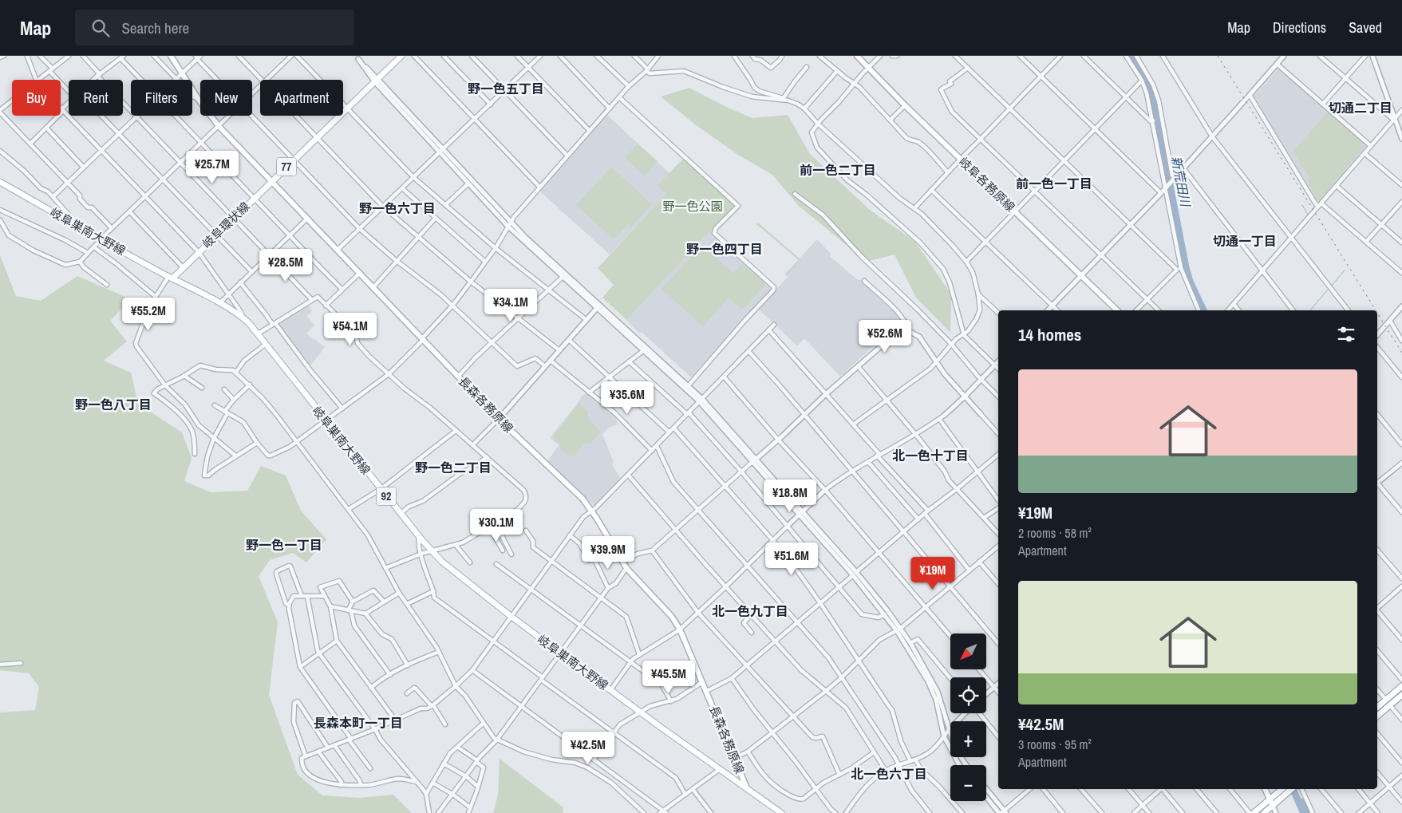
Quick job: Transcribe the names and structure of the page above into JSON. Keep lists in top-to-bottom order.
{
  "streets": {
    "main road": [
      "77",
      "岐阜各務原線",
      "岐阜環状線",
      "岐阜巣南大野線",
      "長森各務原線",
      "92"
    ]
  },
  "crossings": [
    ["岐阜環状線", "岐阜巣南大野線"],
    ["岐阜環状線", "長森各務原線"],
    ["岐阜巣南大野線", "長森各務原線"]
  ],
  "districts": [
    "野一色五丁目",
    "切通二丁目",
    "前一色二丁目",
    "前一色一丁目",
    "野一色六丁目",
    "切通一丁目",
    "野一色四丁目",
    "野一色八丁目",
    "北一色十丁目",
    "野一色二丁目",
    "野一色一丁目",
    "北一色九丁目",
    "長森本町一丁目",
    "北一色六丁目"
  ],
  "water": ["新荒田川"],
  "parks": ["野一色公園"],
  "north": "bottom left",
  "page": {
    "header": "Map",
    "search": "Search here",
    "nav": ["Map", "Directions", "Saved"],
    "chip": [
      "Buy",
      "Rent",
      "Filters",
      "New",
      "Apartment"
    ],
    "price": [
      "¥25.7M",
      "¥28.5M",
      "¥34.1M",
      "¥55.2M",
      "¥54.1M",
      "¥52.6M",
      "¥35.6M",
      "¥18.8M",
      "¥30.1M",
      "¥39.9M",
      "¥51.6M",
      "¥19M",
      "¥45.5M",
      "¥42.5M"
    ],
    "heading": "14 homes",
    "list": [
      {
        "name": "¥19M",
        "note": "2 rooms · 58 m² · Apartment"
      },
      {
        "name": "¥42.5M",
        "note": "3 rooms · 95 m² · Apartment"
      }
    ],
    "map_buttons": ["+", "−"]
  }
}
